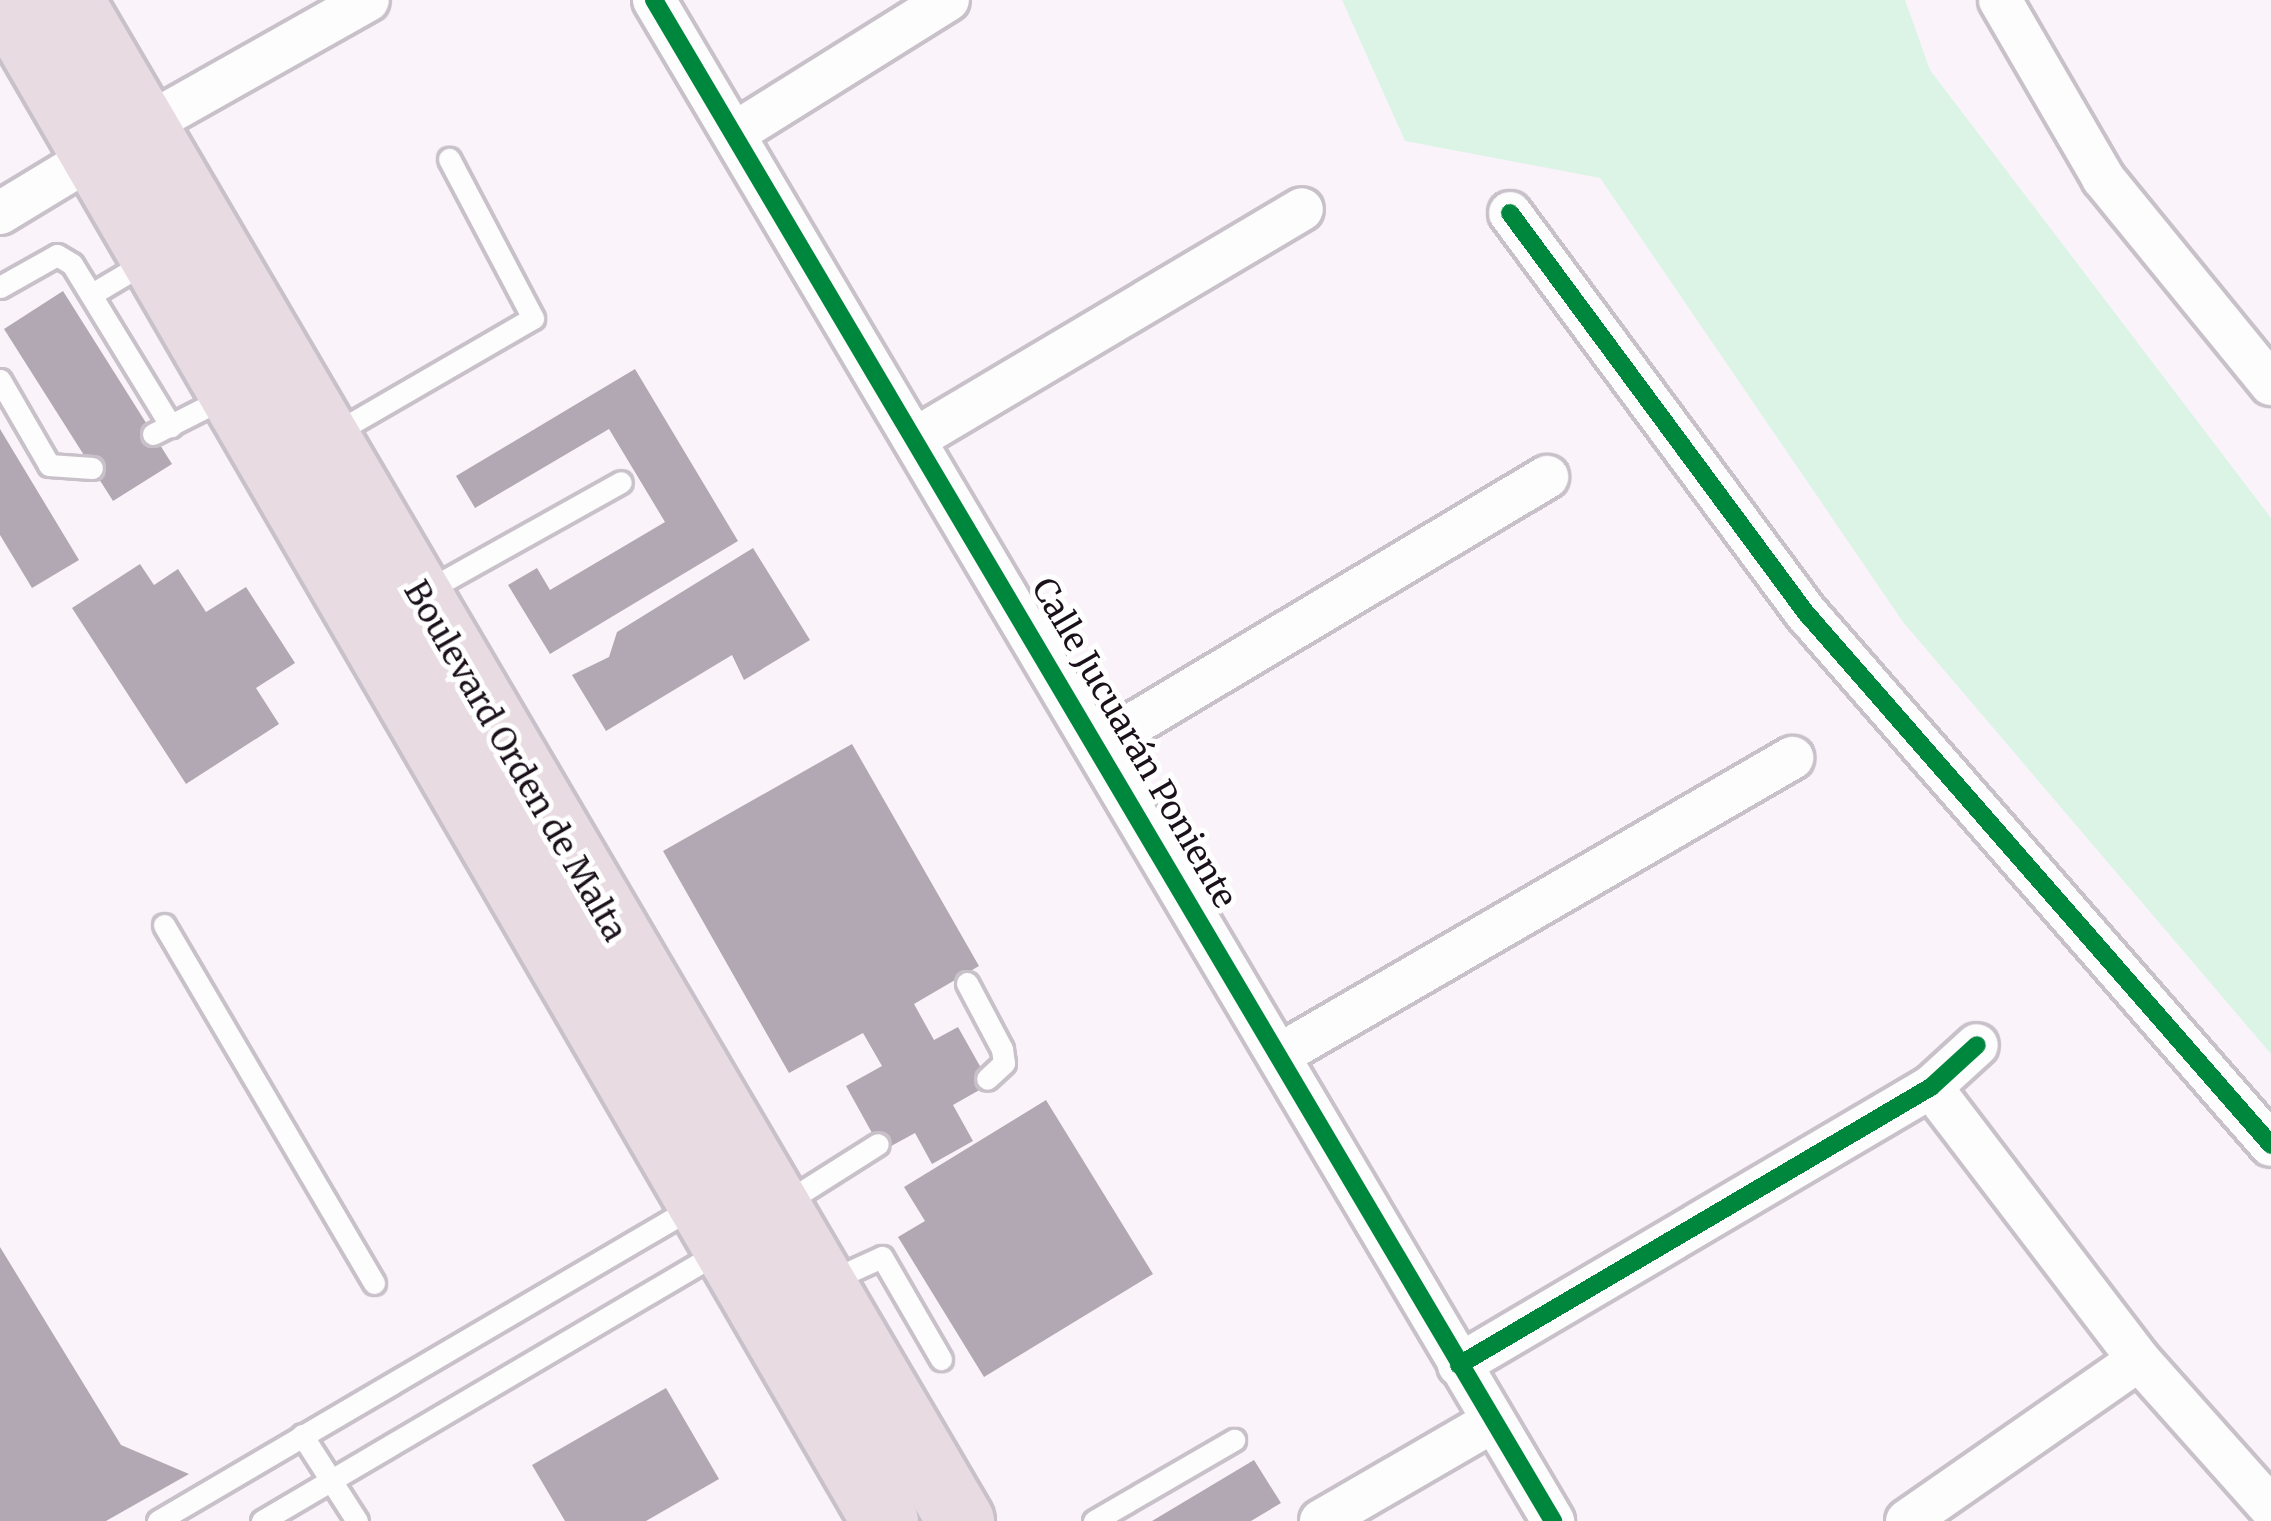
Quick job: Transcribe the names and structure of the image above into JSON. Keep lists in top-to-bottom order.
{
  "streets": {
    "highway": ["Boulevard Orden de Malta"],
    "street": ["Calle Jucuarán Poniente"]
  }
}
